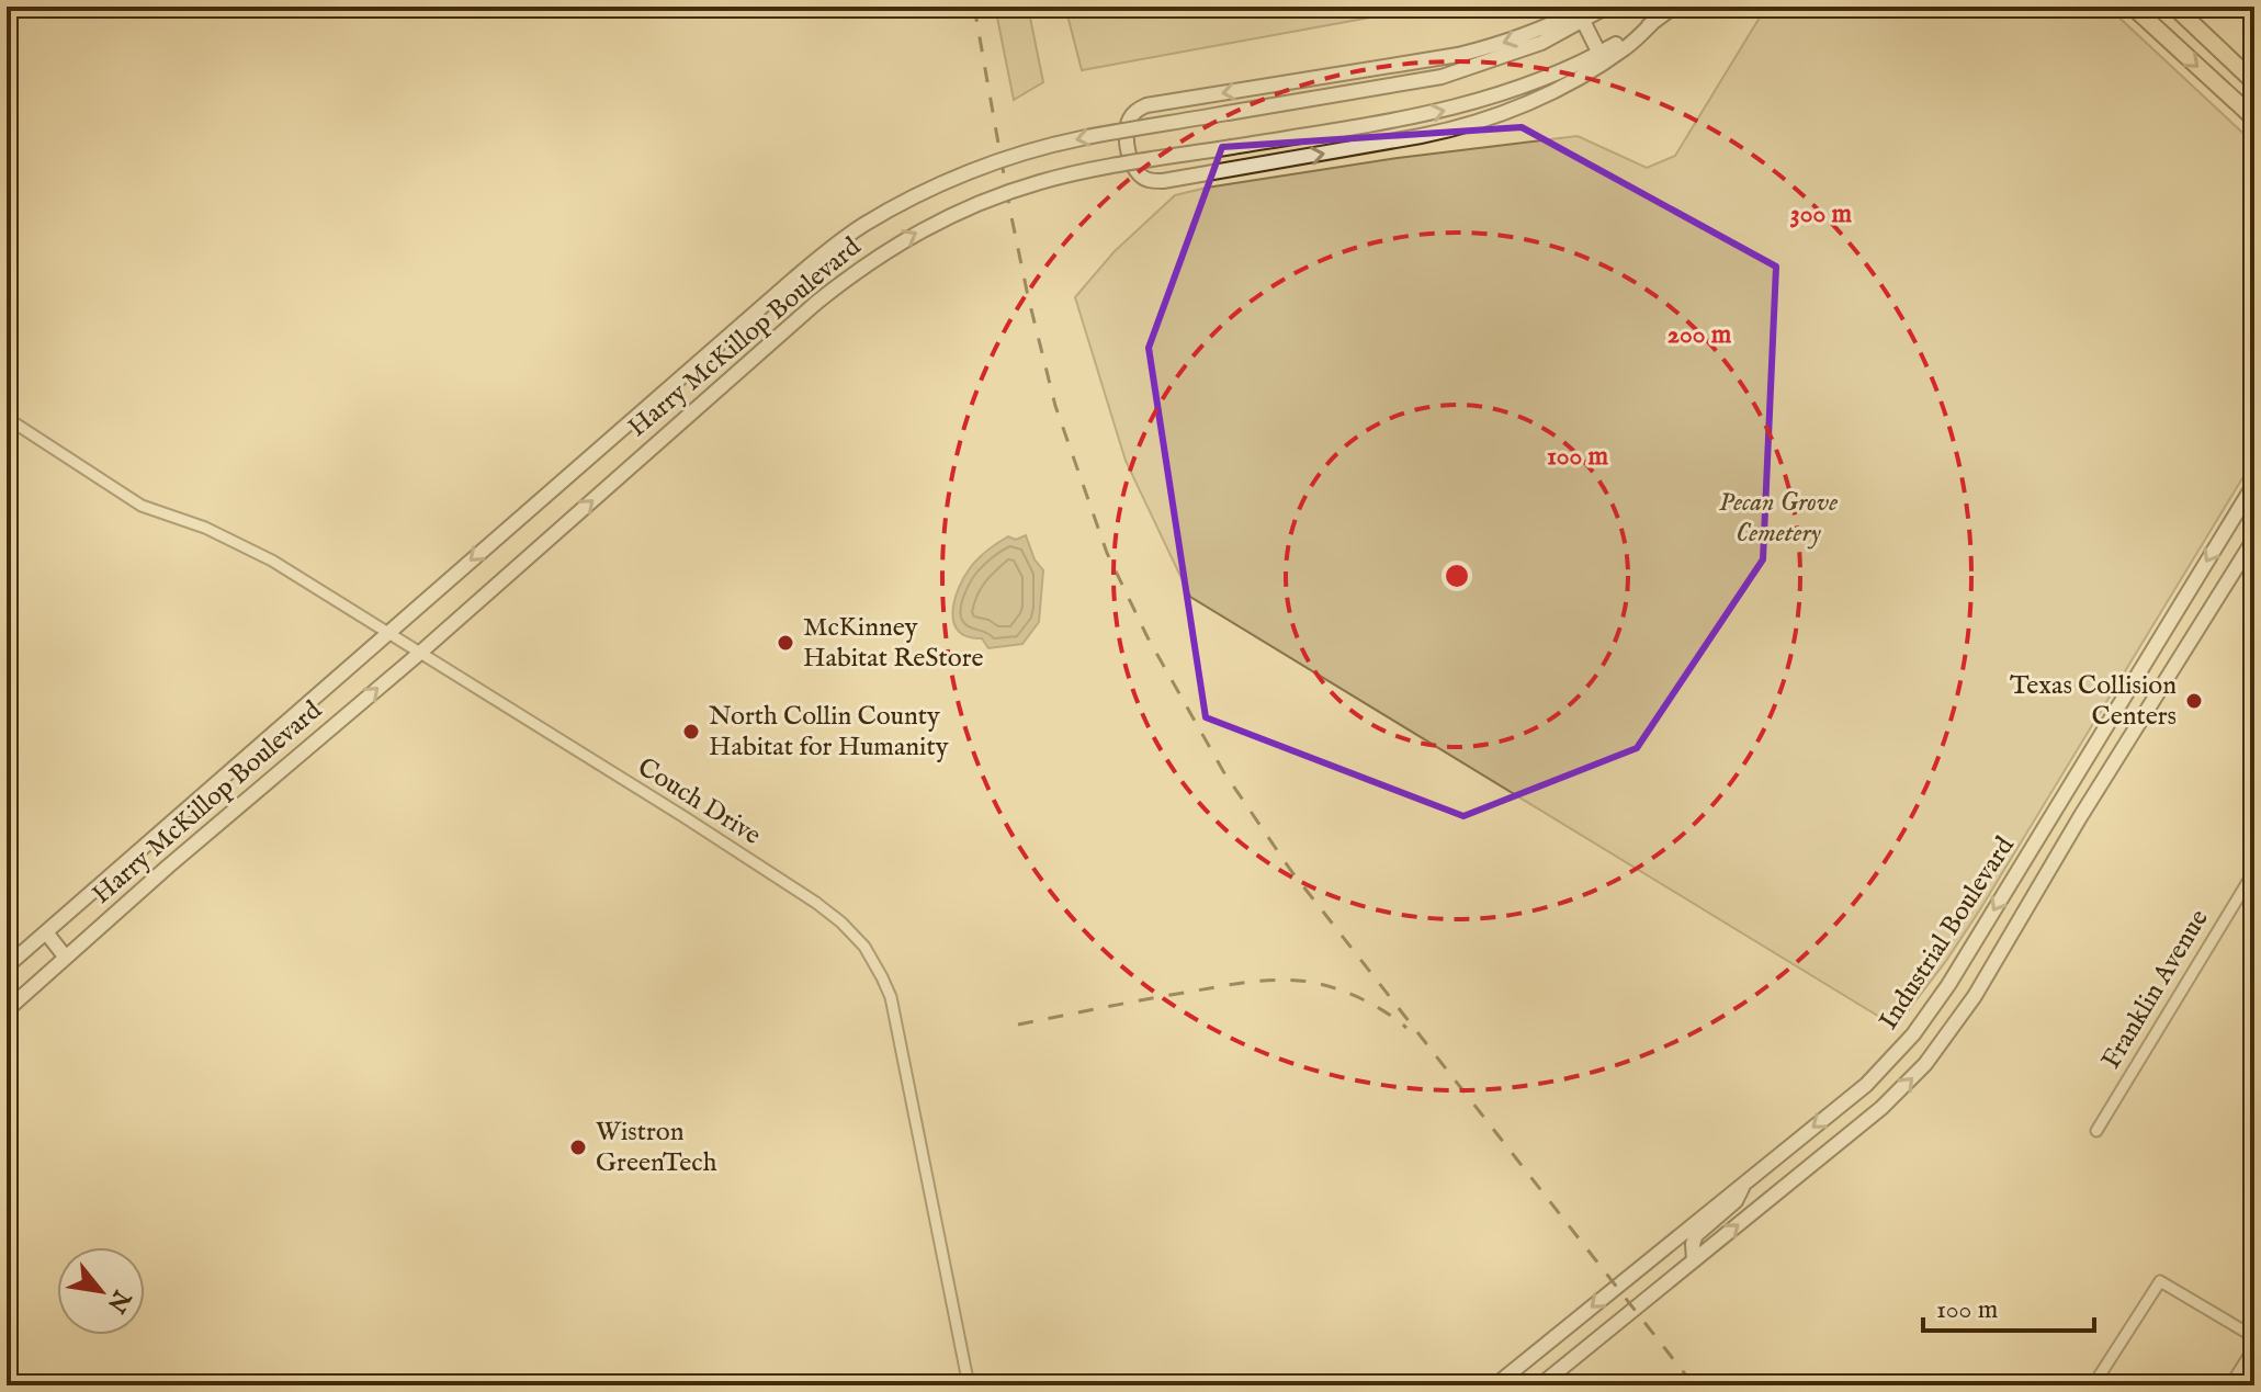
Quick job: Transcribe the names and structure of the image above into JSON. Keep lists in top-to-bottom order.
{
  "streets": {
    "main road": ["Harry McKillop Boulevard", "Industrial Boulevard"],
    "street": ["Couch Drive", "Franklin Avenue"]
  },
  "crossings": [
    ["Harry McKillop Boulevard", "Couch Drive"]
  ],
  "parks": ["Pecan Grove Cemetery"],
  "places": [
    "McKinney Habitat ReStore",
    "Texas Collision Centers",
    "North Collin County Habitat for Humanity",
    "Wistron GreenTech"
  ],
  "scale_bar": "100 m",
  "north": "bottom right",
  "rings": ["300 m", "200 m", "100 m"]
}
